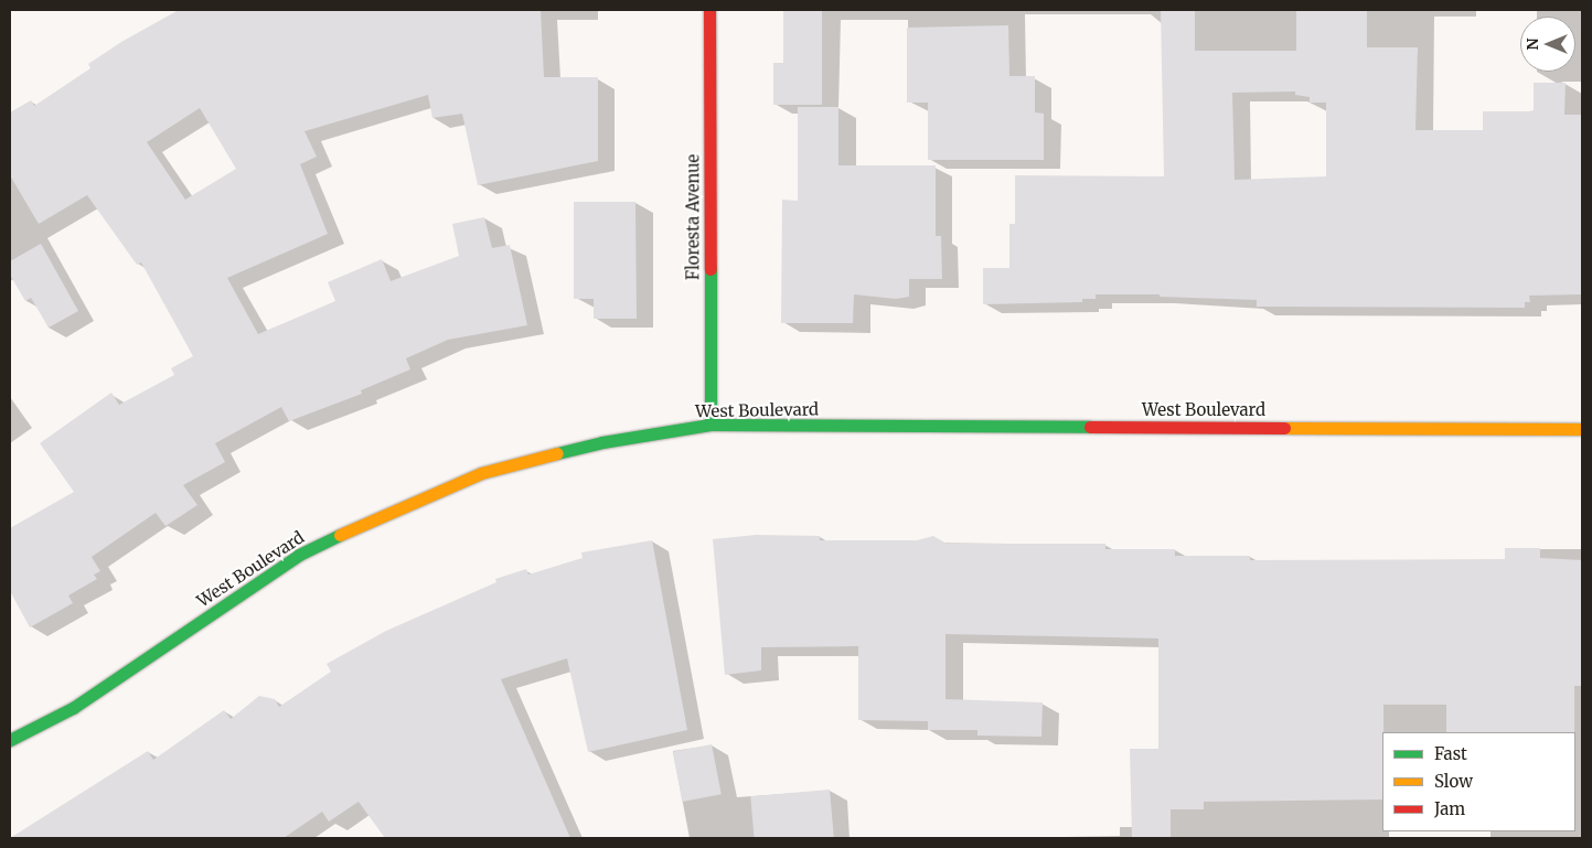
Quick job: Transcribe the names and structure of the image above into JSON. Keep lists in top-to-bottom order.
{
  "streets": {
    "street": ["Floresta Avenue", "West Boulevard"]
  },
  "crossings": [
    ["Floresta Avenue", "West Boulevard"]
  ],
  "legend": ["Fast", "Slow", "Jam"],
  "north": "left"
}
